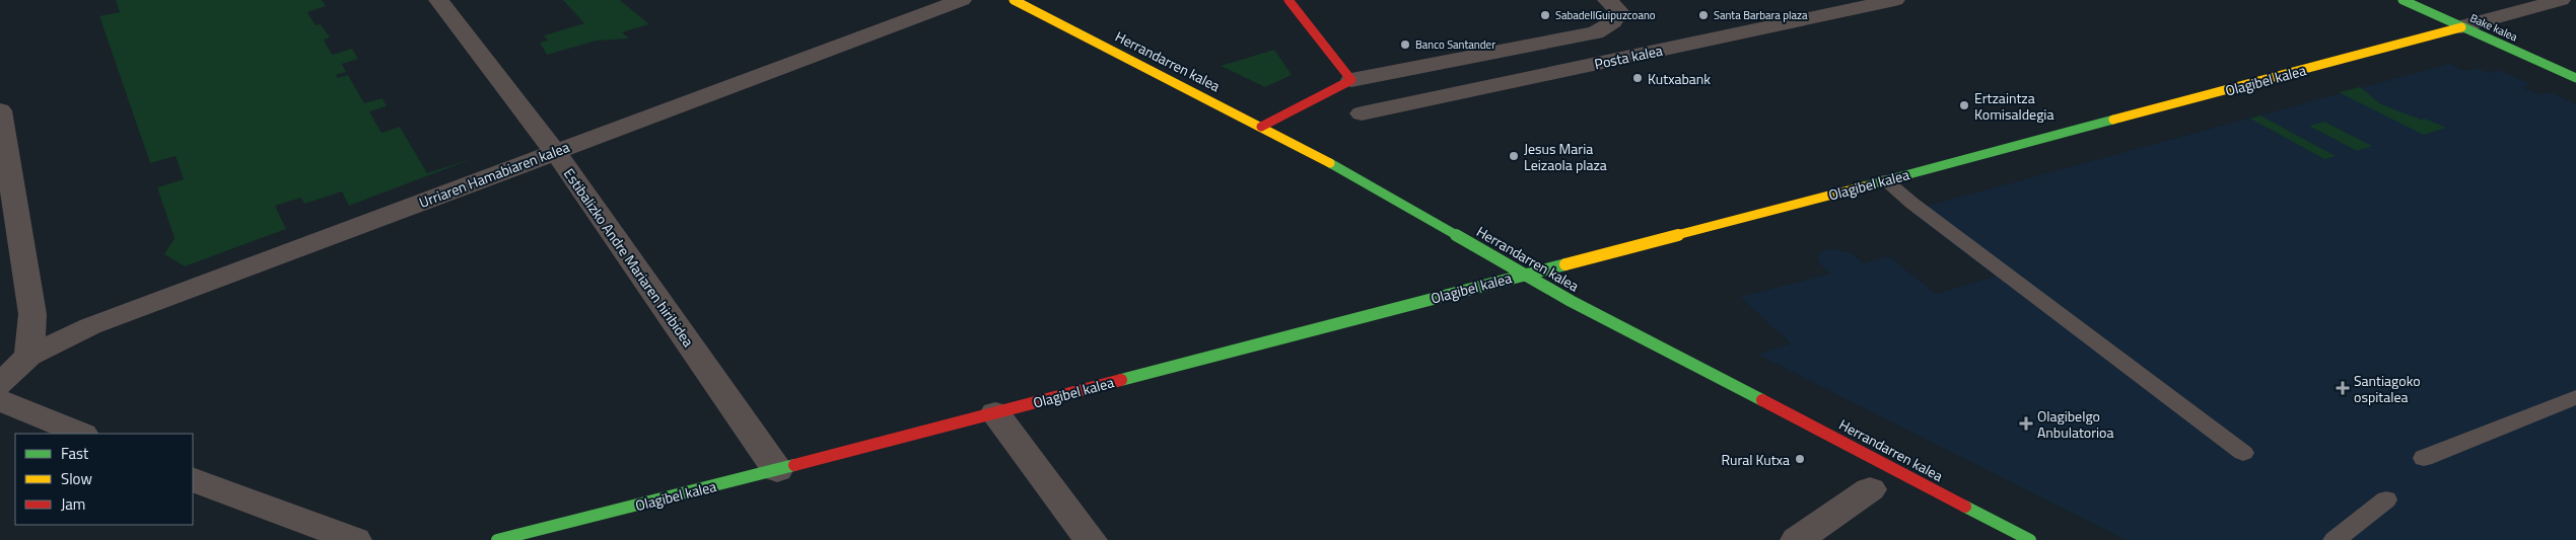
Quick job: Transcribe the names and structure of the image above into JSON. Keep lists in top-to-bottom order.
{
  "streets": {
    "main road": ["Bake kalea", "Herrandarren kalea", "Olagibel kalea"],
    "street": ["Posta kalea", "Urriaren Hamabiaren kalea", "Estibalizko Andre Mariaren hiribidea"]
  },
  "crossings": [
    ["Bake kalea", "Olagibel kalea"],
    ["Herrandarren kalea", "Olagibel kalea"],
    ["Olagibel kalea", "Estibalizko Andre Mariaren hiribidea"],
    ["Urriaren Hamabiaren kalea", "Estibalizko Andre Mariaren hiribidea"]
  ],
  "places": {
    "other": [
      "SabadellGuipuzcoano",
      "Santa Barbara plaza",
      "Banco Santander",
      "Kutxabank",
      "Ertzaintza Komisaldegia",
      "Jesus Maria Leizaola plaza",
      "Rural Kutxa"
    ],
    "health": ["Santiagoko ospitalea", "Olagibelgo Anbulatorioa"]
  },
  "legend": ["Fast", "Slow", "Jam"]
}
